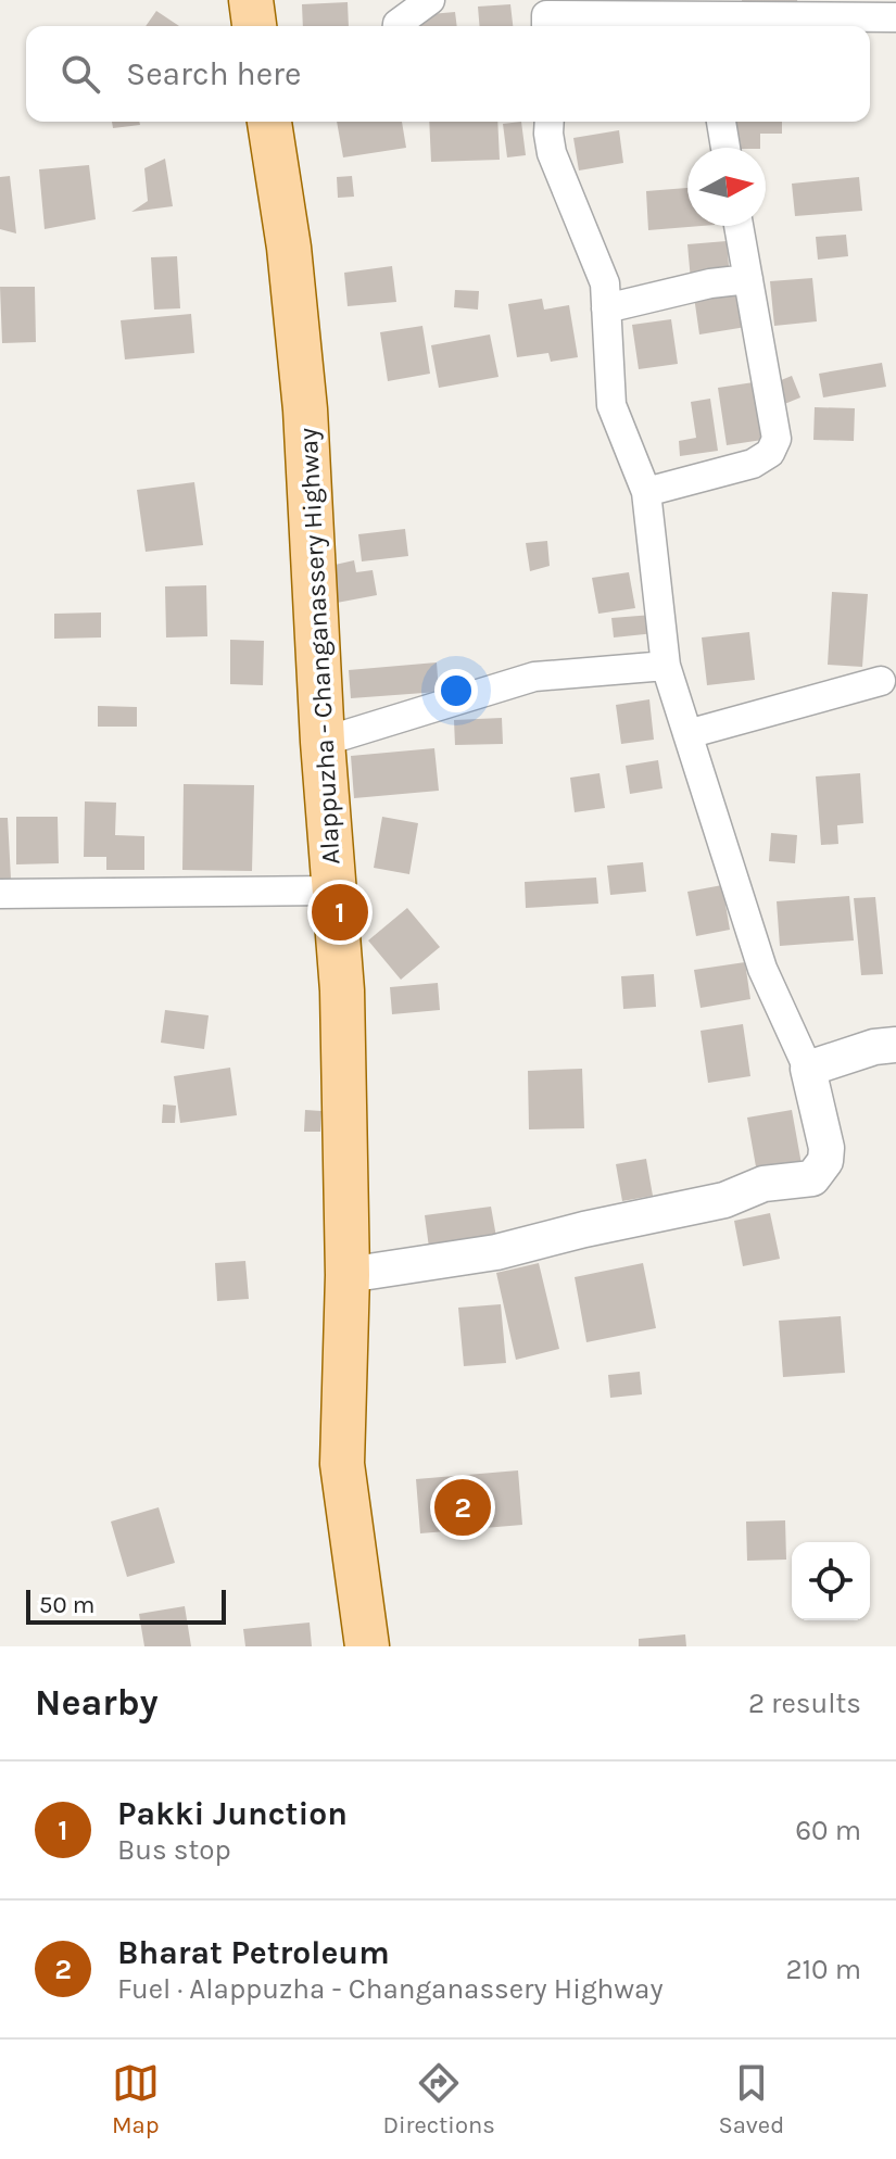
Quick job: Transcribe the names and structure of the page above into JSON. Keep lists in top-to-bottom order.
{
  "streets": {
    "main road": ["Alappuzha - Changanassery Highway"]
  },
  "scale_bar": "50 m",
  "north": "right",
  "page": {
    "search": "Search here",
    "pins": ["1", "2"],
    "scale": "50 m",
    "heading": ["Nearby", "2 results"],
    "list": [
      {
        "mark": "1",
        "name": "Pakki Junction",
        "note": "Bus stop",
        "value": "60 m"
      },
      {
        "mark": "2",
        "name": "Bharat Petroleum",
        "note": "Fuel · Alappuzha - Changanassery Highway",
        "value": "210 m"
      }
    ],
    "nav": ["Map", "Directions", "Saved"]
  }
}
